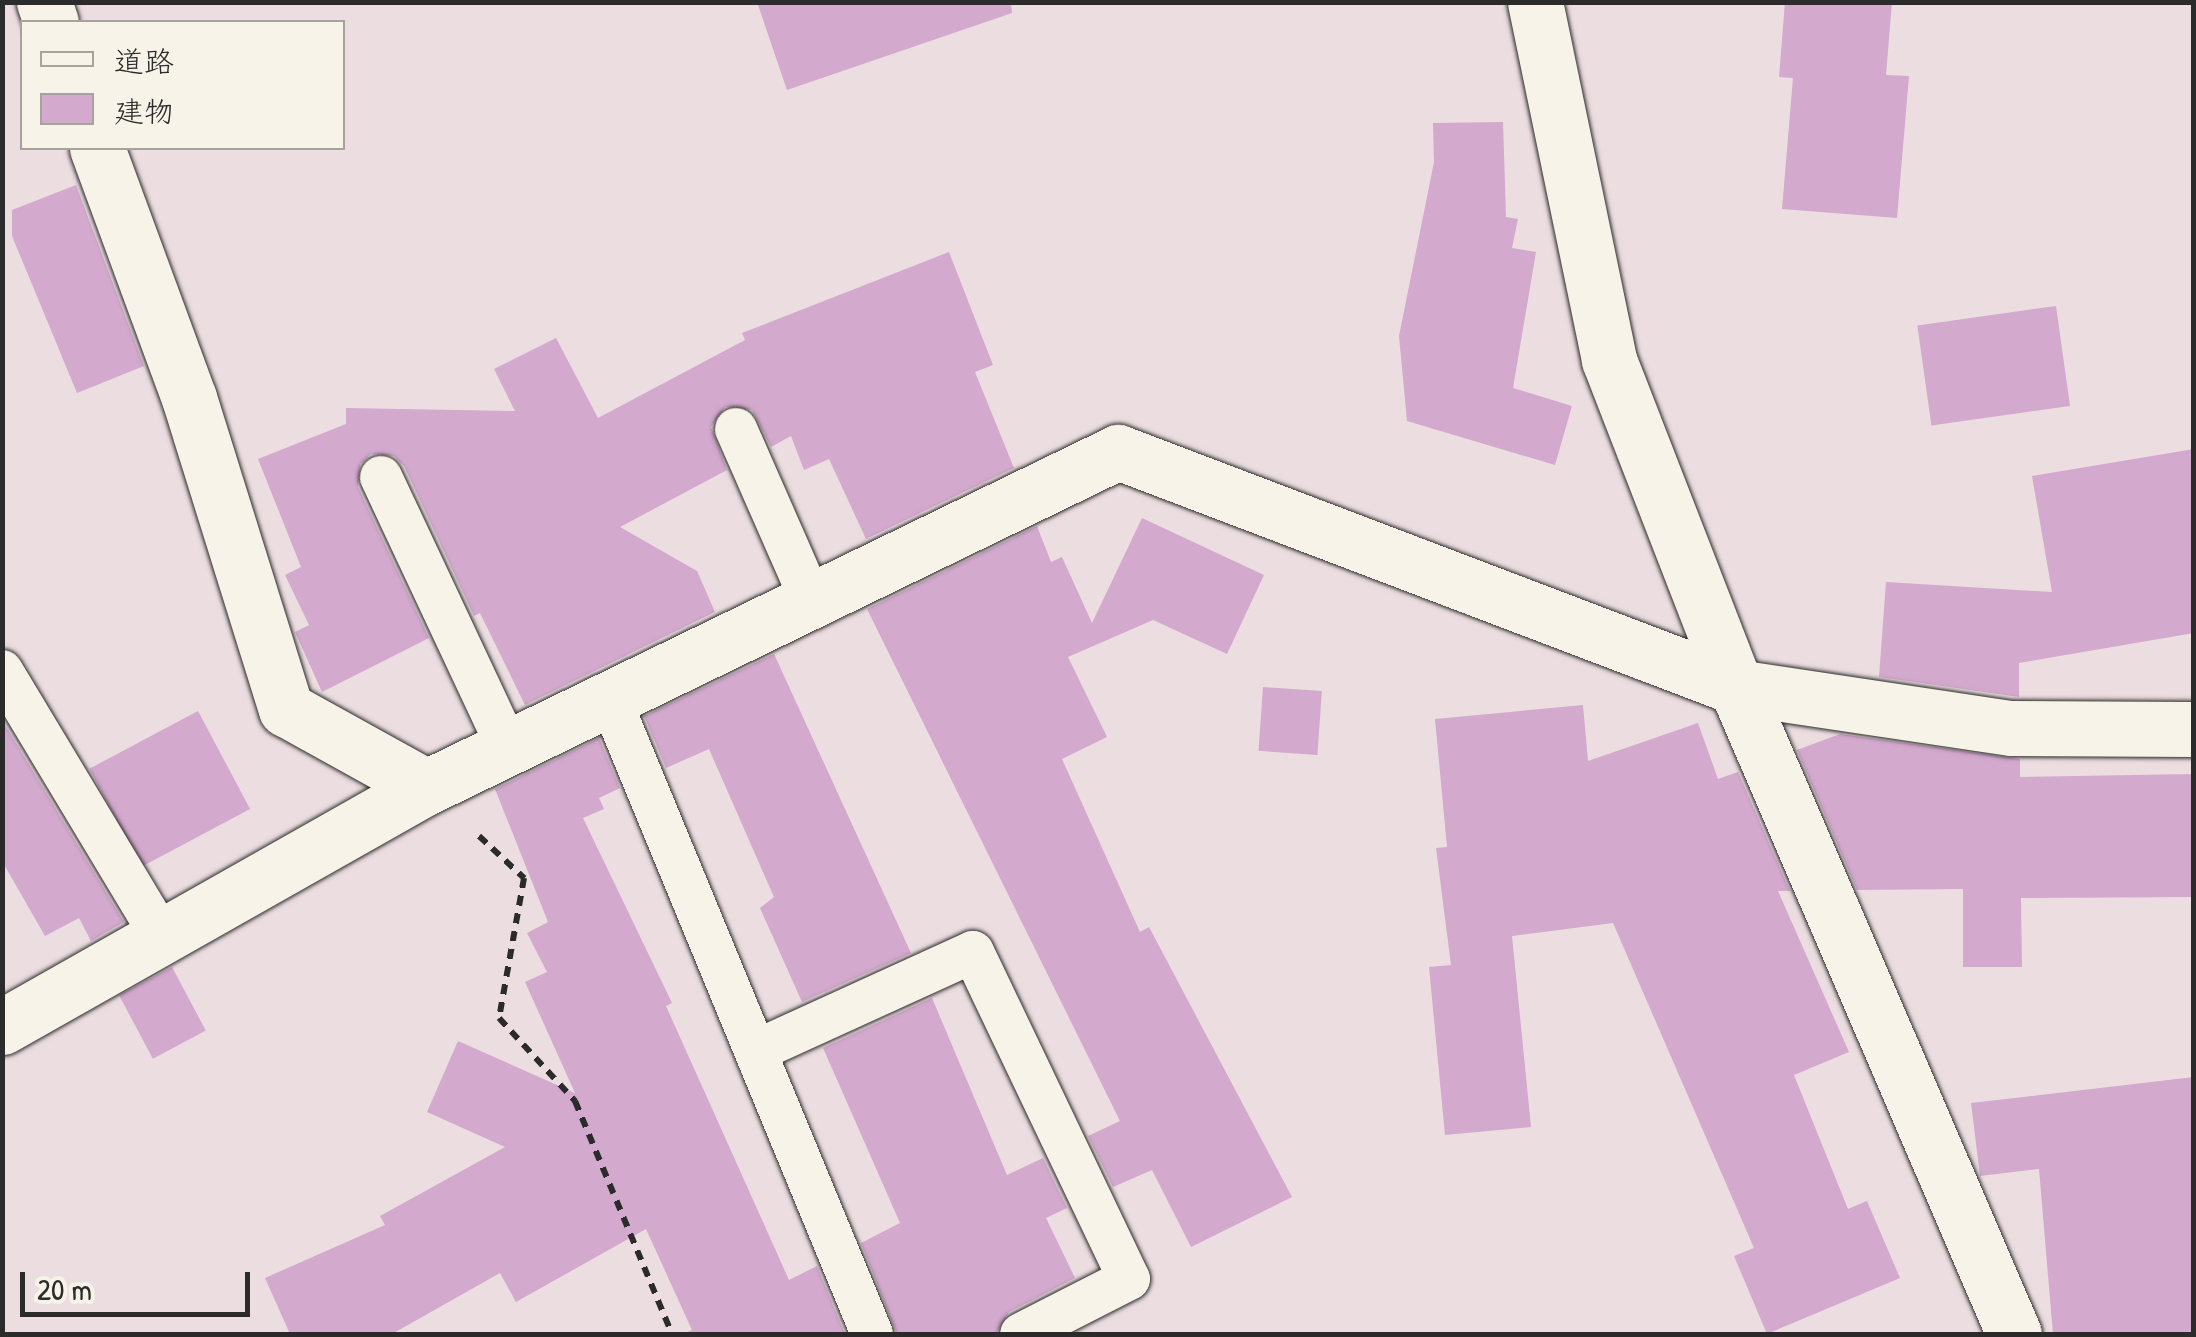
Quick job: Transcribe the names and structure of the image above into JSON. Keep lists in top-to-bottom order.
{
  "legend": ["道路", "建物"],
  "scale_bar": "20 m"
}
